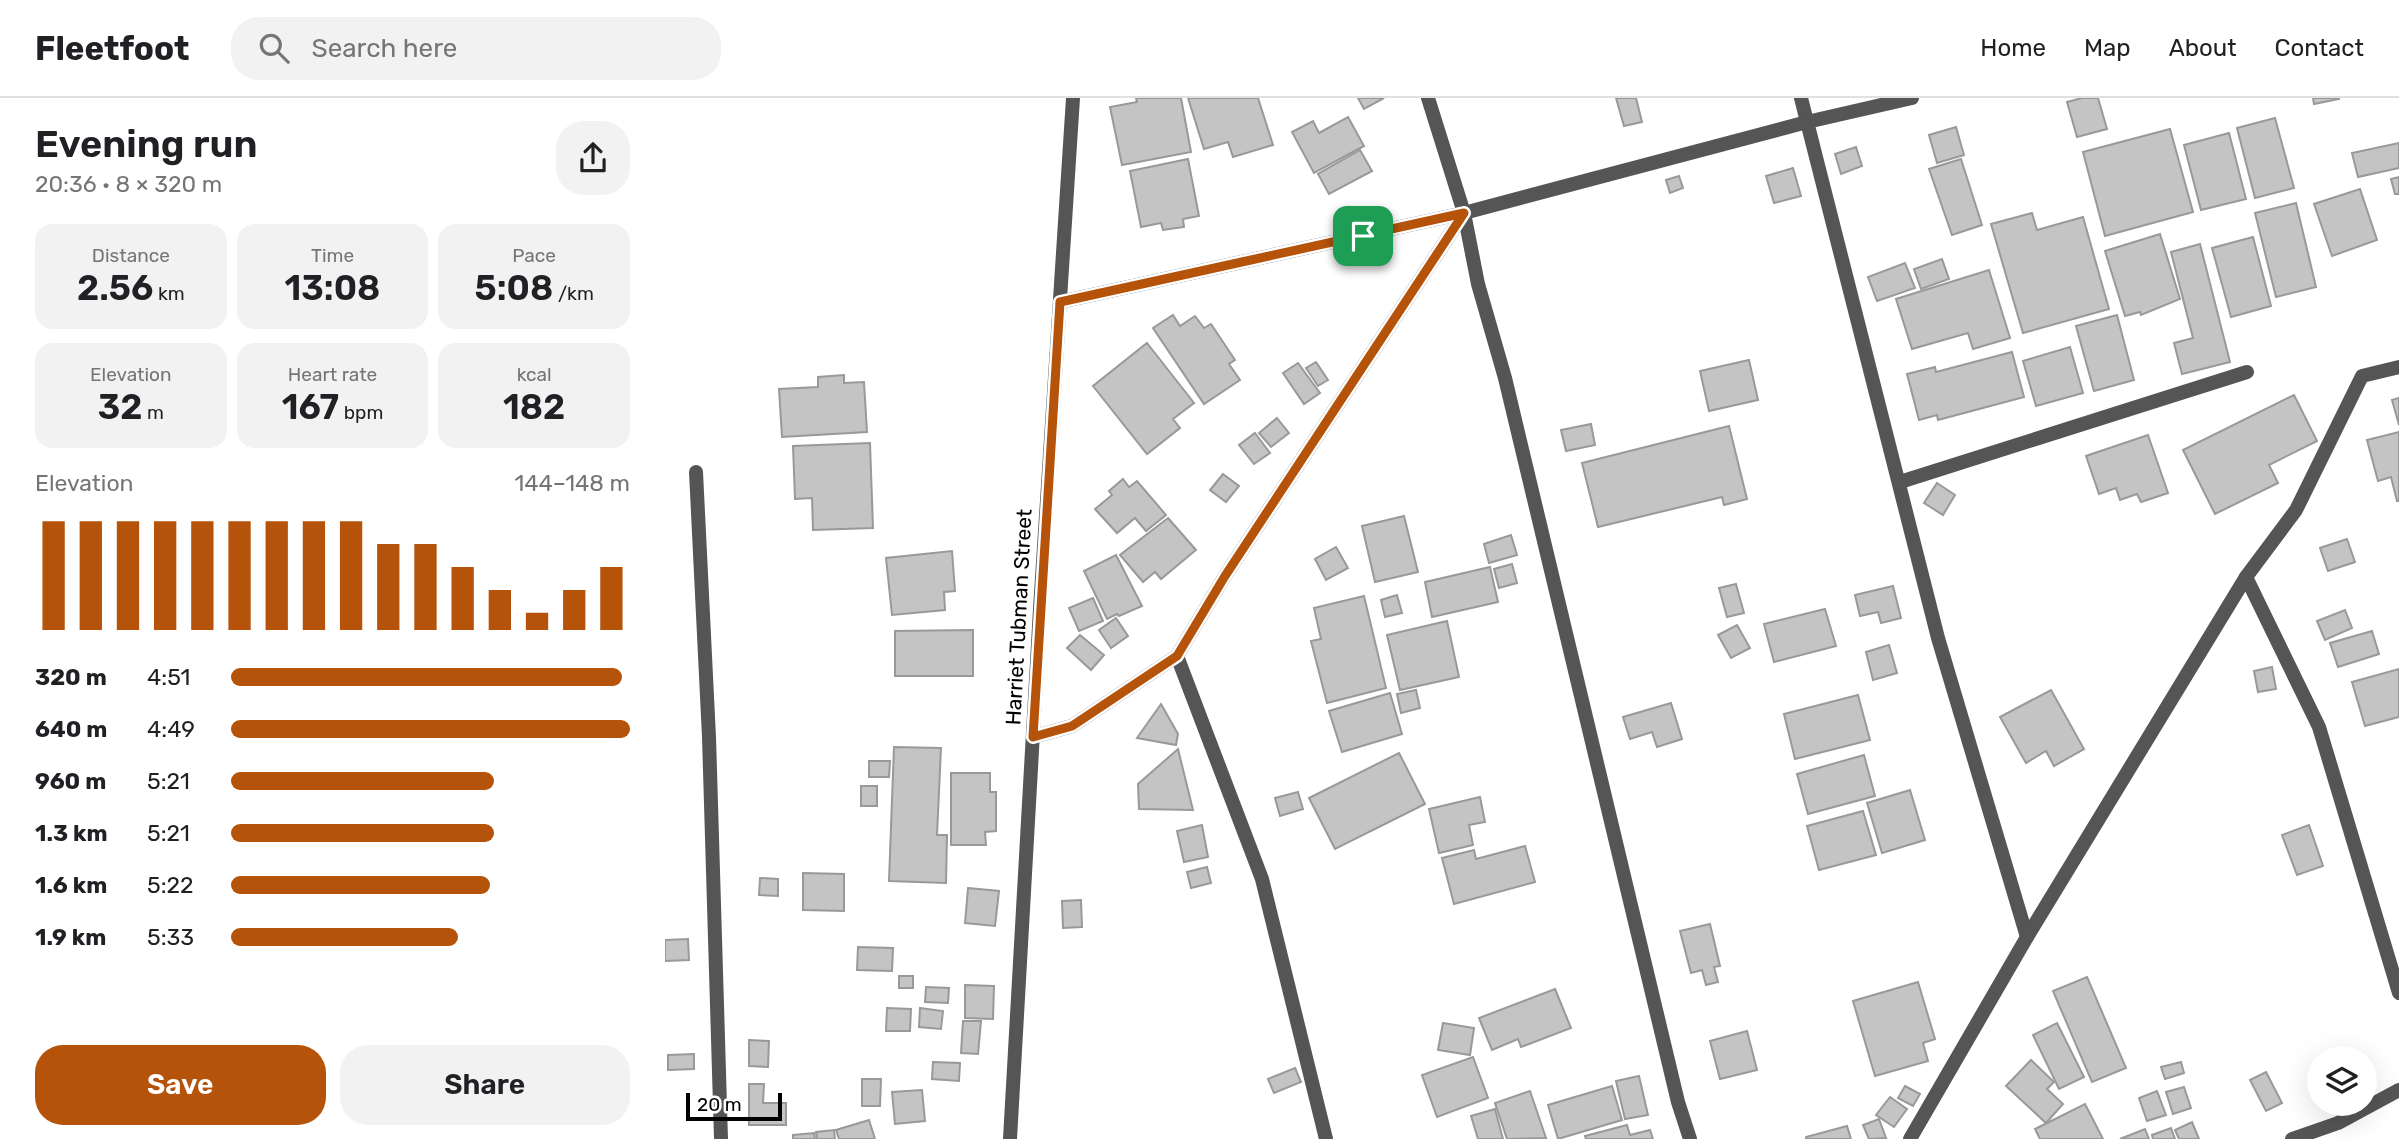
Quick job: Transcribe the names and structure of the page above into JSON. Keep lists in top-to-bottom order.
{
  "streets": {
    "street": ["Harriet Tubman Street"]
  },
  "scale_bar": "20 m",
  "page": {
    "header": "Fleetfoot",
    "search": "Search here",
    "nav": [
      "Home",
      "Map",
      "About",
      "Contact"
    ],
    "heading": ["Evening run", "20:36 · 8 × 320 m"],
    "stats": [
      ["Distance", "2.56 km"],
      ["Time", "13:08"],
      ["Pace", "5:08 /km"],
      ["Elevation", "32 m"],
      ["Heart rate", "167 bpm"],
      ["kcal", "182"]
    ],
    "chart": ["Elevation", "144–148 m"],
    "list": [
      {
        "name": "320 m",
        "note": "4:51"
      },
      {
        "name": "640 m",
        "note": "4:49"
      },
      {
        "name": "960 m",
        "note": "5:21"
      },
      {
        "name": "1.3 km",
        "note": "5:21"
      },
      {
        "name": "1.6 km",
        "note": "5:22"
      },
      {
        "name": "1.9 km",
        "note": "5:33"
      }
    ],
    "buttons": ["Save", "Share"],
    "scale": "20 m"
  }
}
